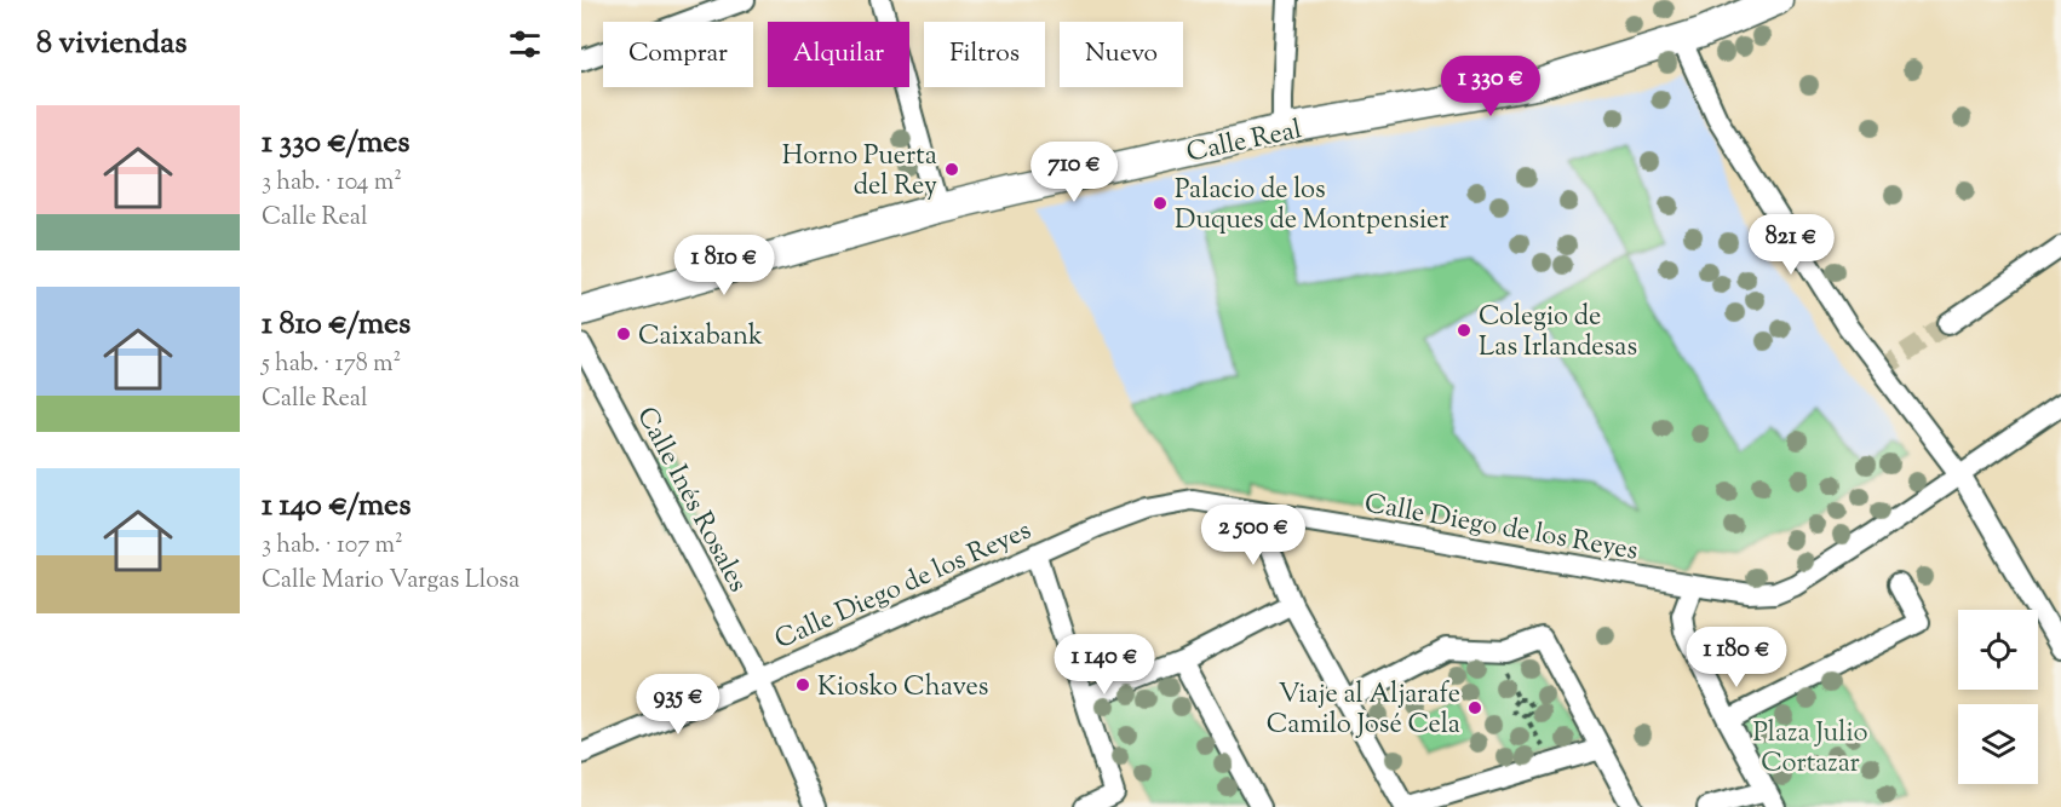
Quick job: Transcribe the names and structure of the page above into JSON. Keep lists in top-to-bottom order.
{
  "streets": {
    "main road": ["Calle Real"],
    "street": ["Calle Inés Rosales", "Calle Diego de los Reyes"]
  },
  "crossings": [
    ["Calle Inés Rosales", "Calle Diego de los Reyes"]
  ],
  "parks": ["Plaza Julio Cortazar"],
  "places": [
    "Horno Puerta del Rey",
    "Palacio de los Duques de Montpensier",
    "Colegio de Las Irlandesas",
    "Caixabank",
    "Kiosko Chaves",
    "Viaje al Aljarafe Camilo José Cela"
  ],
  "page": {
    "heading": "8 viviendas",
    "chip": [
      "Comprar",
      "Alquilar",
      "Filtros",
      "Nuevo"
    ],
    "price": [
      "1 330 €",
      "710 €",
      "821 €",
      "1 810 €",
      "2 500 €",
      "1 180 €",
      "1 140 €",
      "935 €"
    ],
    "list": [
      {
        "name": "1 330 €/mes",
        "note": "3 hab. · 104 m² · Calle Real"
      },
      {
        "name": "1 810 €/mes",
        "note": "5 hab. · 178 m² · Calle Real"
      },
      {
        "name": "1 140 €/mes",
        "note": "3 hab. · 107 m² · Calle Mario Vargas Llosa"
      }
    ]
  }
}
